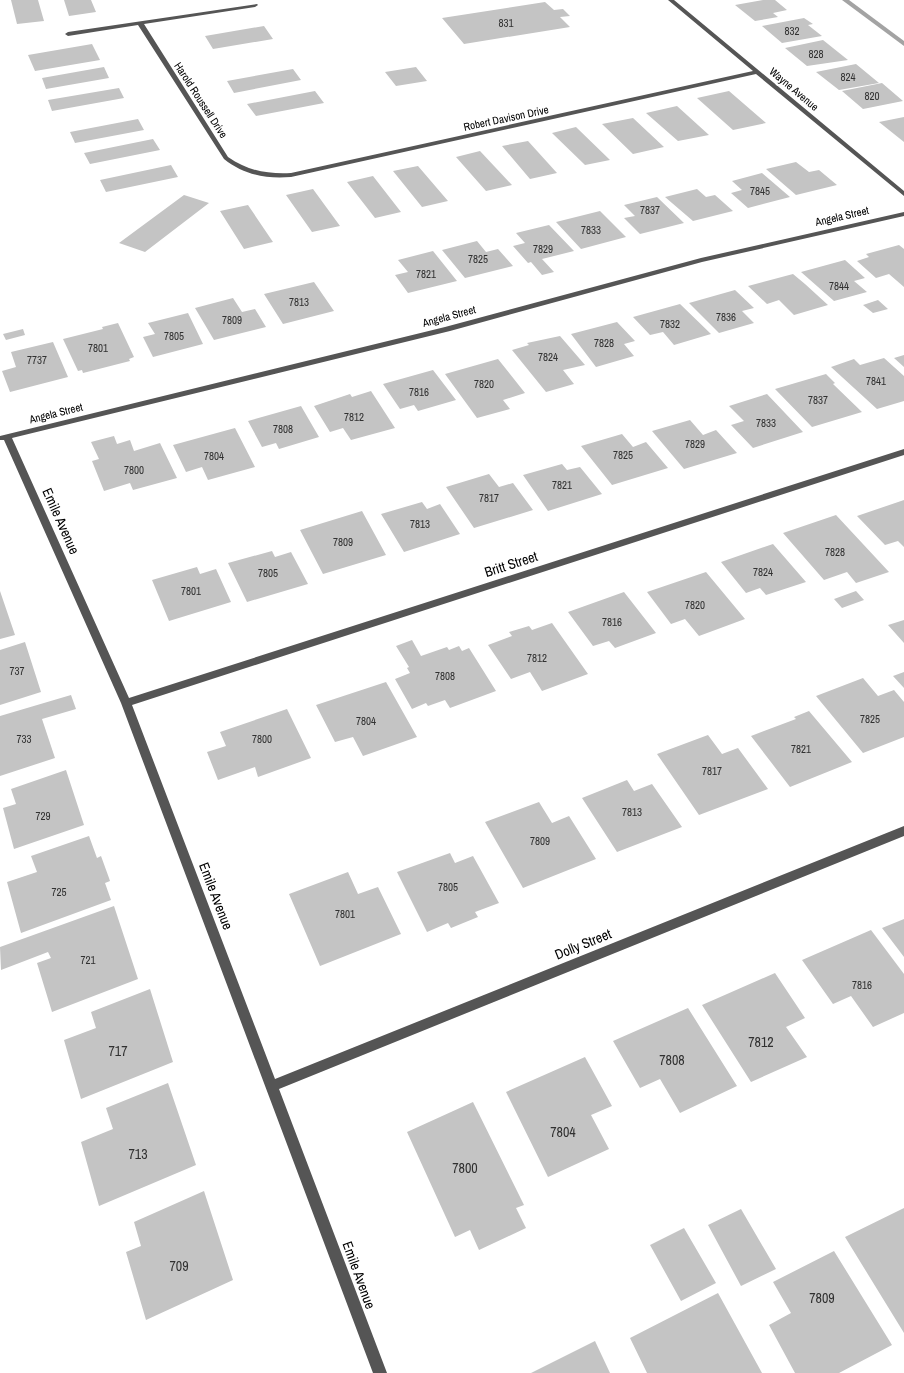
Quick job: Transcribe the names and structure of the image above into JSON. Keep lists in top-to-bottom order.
{
  "streets": {
    "street": [
      "Wayne Avenue",
      "Harold Roussell Drive",
      "Robert Davison Drive",
      "Angela Street",
      "Emile Avenue",
      "Britt Street",
      "Dolly Street"
    ]
  },
  "crossings": [
    ["Wayne Avenue", "Robert Davison Drive"],
    ["Harold Roussell Drive", "Robert Davison Drive"],
    ["Angela Street", "Emile Avenue"],
    ["Emile Avenue", "Britt Street"],
    ["Emile Avenue", "Dolly Street"]
  ],
  "house_numbers": [
    "831",
    "832",
    "828",
    "824",
    "820",
    "7845",
    "7837",
    "7833",
    "7829",
    "7825",
    "7821",
    "7844",
    "7813",
    "7836",
    "7809",
    "7832",
    "7805",
    "7828",
    "7801",
    "7824",
    "7737",
    "7841",
    "7820",
    "7816",
    "7837",
    "7812",
    "7833",
    "7808",
    "7829",
    "7825",
    "7804",
    "7800",
    "7821",
    "7817",
    "7813",
    "7809",
    "7828",
    "7824",
    "7805",
    "7801",
    "7820",
    "7816",
    "7812",
    "737",
    "7808",
    "7825",
    "7804",
    "733",
    "7800",
    "7821",
    "7817",
    "7813",
    "729",
    "7809",
    "7805",
    "725",
    "7801",
    "721",
    "7816",
    "7812",
    "717",
    "7808",
    "7804",
    "713",
    "7800",
    "709",
    "7809"
  ]
}
